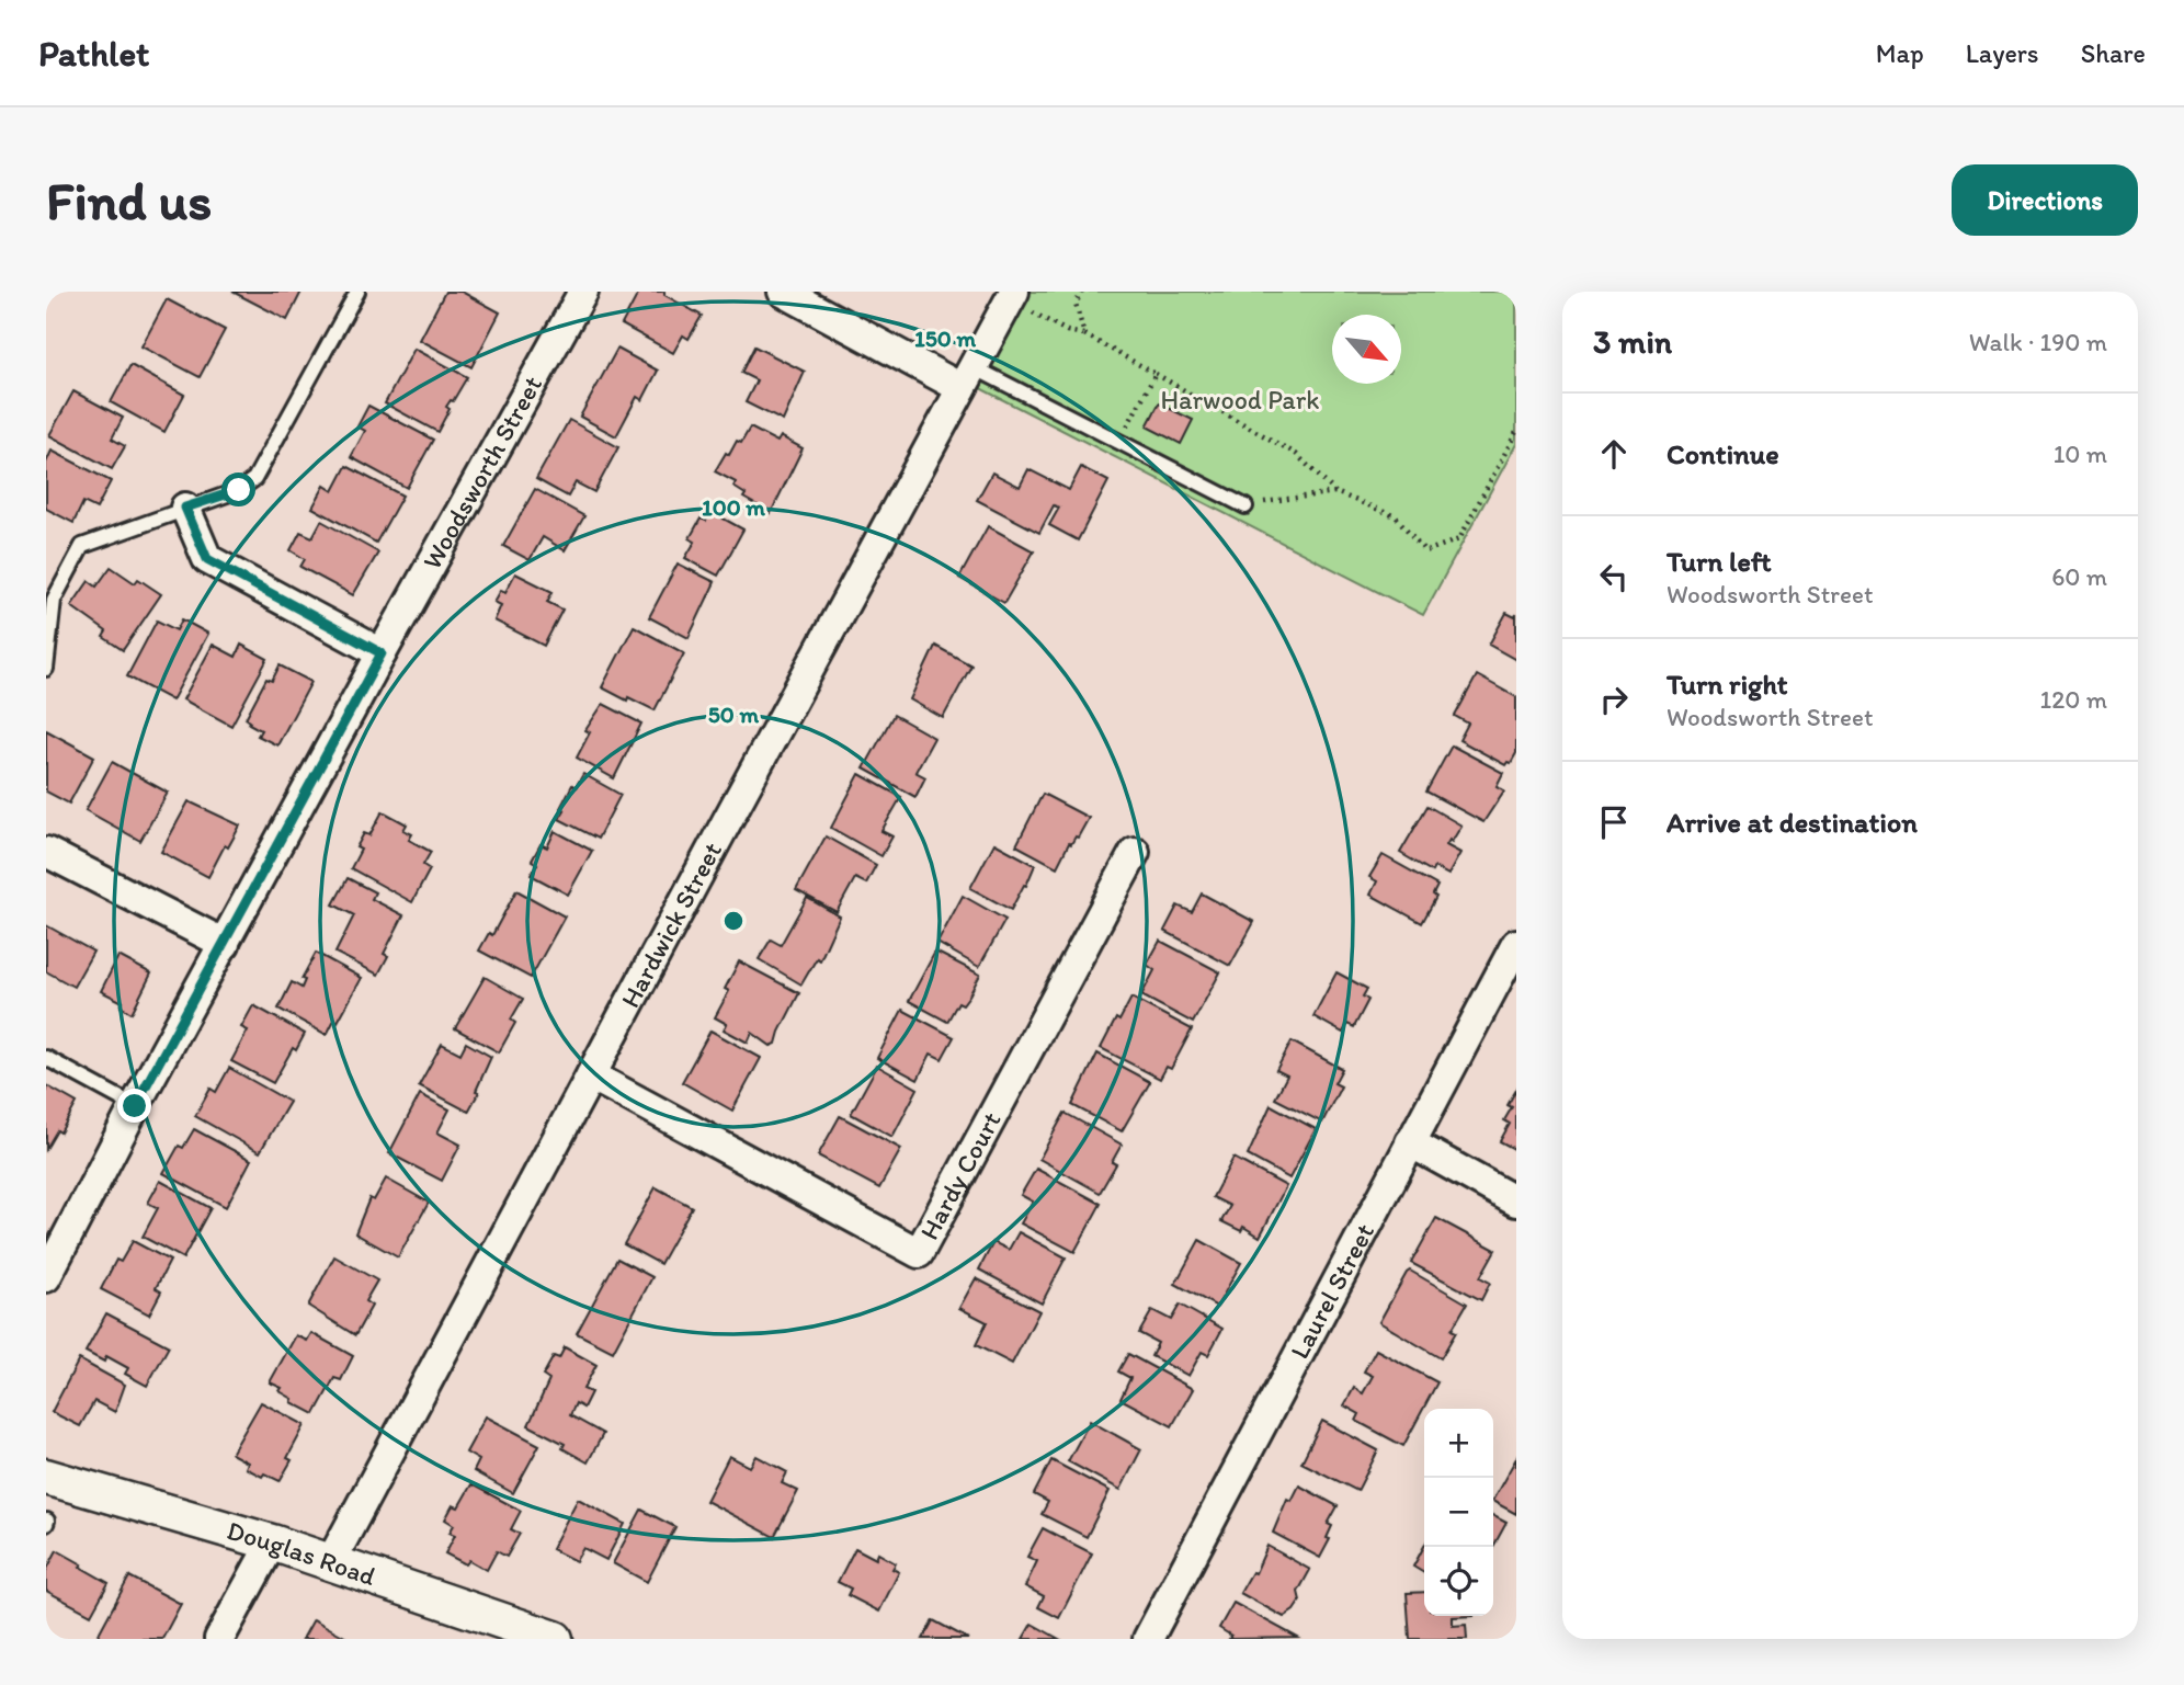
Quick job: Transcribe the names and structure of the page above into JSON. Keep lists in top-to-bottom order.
{
  "streets": {
    "street": [
      "Woodsworth Street",
      "Hardwick Street",
      "Hardy Court",
      "Laurel Street",
      "Douglas Road"
    ]
  },
  "crossings": [
    ["Hardwick Street", "Hardy Court"],
    ["Hardwick Street", "Douglas Road"]
  ],
  "parks": ["Harwood Park"],
  "north": "bottom right",
  "page": {
    "header": "Pathlet",
    "nav": ["Map", "Layers", "Share"],
    "buttons": "Directions",
    "title": "Find us",
    "heading": ["3 min", "Walk · 190 m"],
    "list": [
      ["Continue", "10 m"],
      ["Turn left", "Woodsworth Street", "60 m"],
      ["Turn right", "Woodsworth Street", "120 m"],
      "Arrive at destination"
    ],
    "map_buttons": ["+", "−"]
  },
  "rings": ["150 m", "100 m", "50 m"]
}
